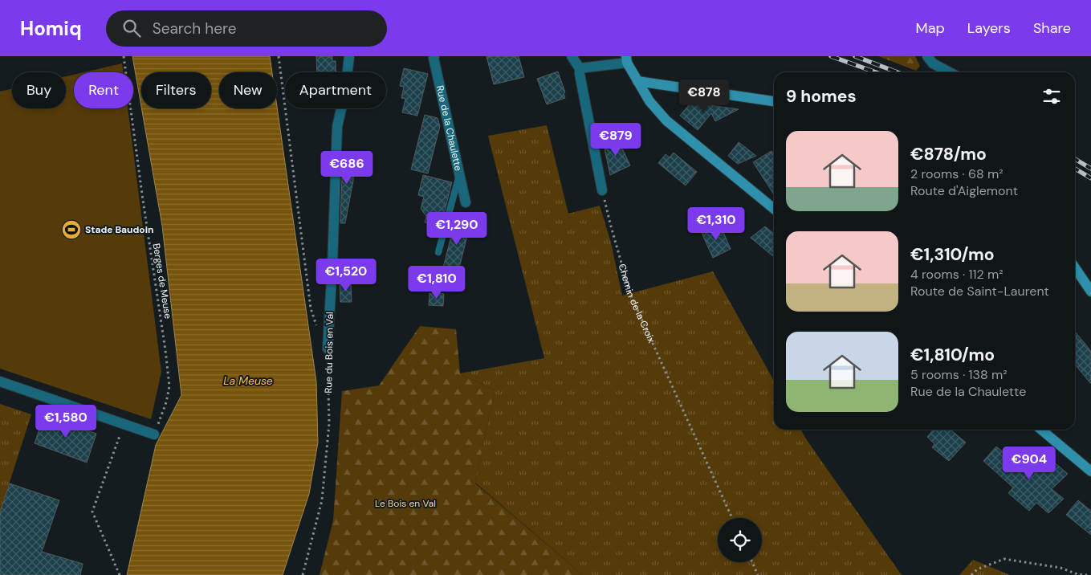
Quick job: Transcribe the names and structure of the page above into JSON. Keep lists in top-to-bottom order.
{
  "streets": {
    "street": ["Rue de la Chaulette", "Rue du Bois en Val"],
    "path": ["Berges de Meuse", "Chemin de la Croix"]
  },
  "water": ["La Meuse"],
  "parks": ["Le Bois en Val"],
  "places": {
    "sports": ["Stade Baudoin"]
  },
  "page": {
    "header": "Homiq",
    "search": "Search here",
    "nav": ["Map", "Layers", "Share"],
    "chip": [
      "Buy",
      "Rent",
      "Filters",
      "New",
      "Apartment"
    ],
    "heading": "9 homes",
    "price": [
      "€878",
      "€879",
      "€686",
      "€1,310",
      "€1,290",
      "€1,520",
      "€1,810",
      "€1,580",
      "€904"
    ],
    "list": [
      {
        "name": "€878/mo",
        "note": "2 rooms · 68 m² · Route d'Aiglemont"
      },
      {
        "name": "€1,310/mo",
        "note": "4 rooms · 112 m² · Route de Saint-Laurent"
      },
      {
        "name": "€1,810/mo",
        "note": "5 rooms · 138 m² · Rue de la Chaulette"
      }
    ]
  }
}
